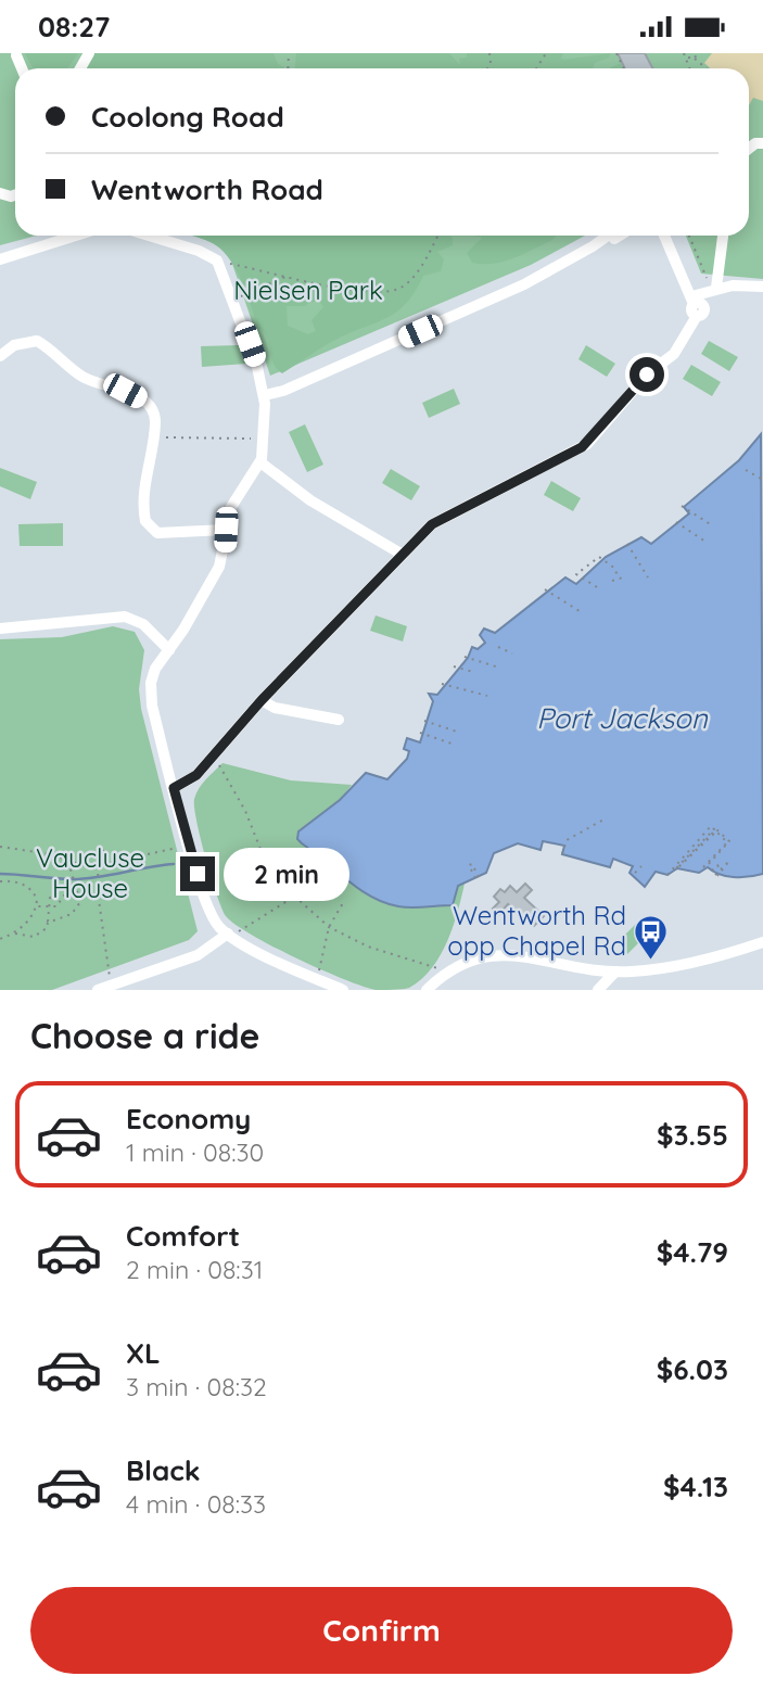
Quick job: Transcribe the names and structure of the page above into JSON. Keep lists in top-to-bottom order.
{
  "water": ["Port Jackson"],
  "parks": ["Nielsen Park", "Vaucluse House"],
  "places": {
    "bus stop": ["Wentworth Rd opp Chapel Rd"]
  },
  "page": {
    "status": "08:27",
    "banner": ["Coolong Road", "Wentworth Road"],
    "bubble": "2 min",
    "heading": "Choose a ride",
    "list": [
      {
        "name": "Economy",
        "note": "1 min · 08:30",
        "value": "$3.55"
      },
      {
        "name": "Comfort",
        "note": "2 min · 08:31",
        "value": "$4.79"
      },
      {
        "name": "XL",
        "note": "3 min · 08:32",
        "value": "$6.03"
      },
      {
        "name": "Black",
        "note": "4 min · 08:33",
        "value": "$4.13"
      }
    ],
    "buttons": "Confirm"
  }
}
